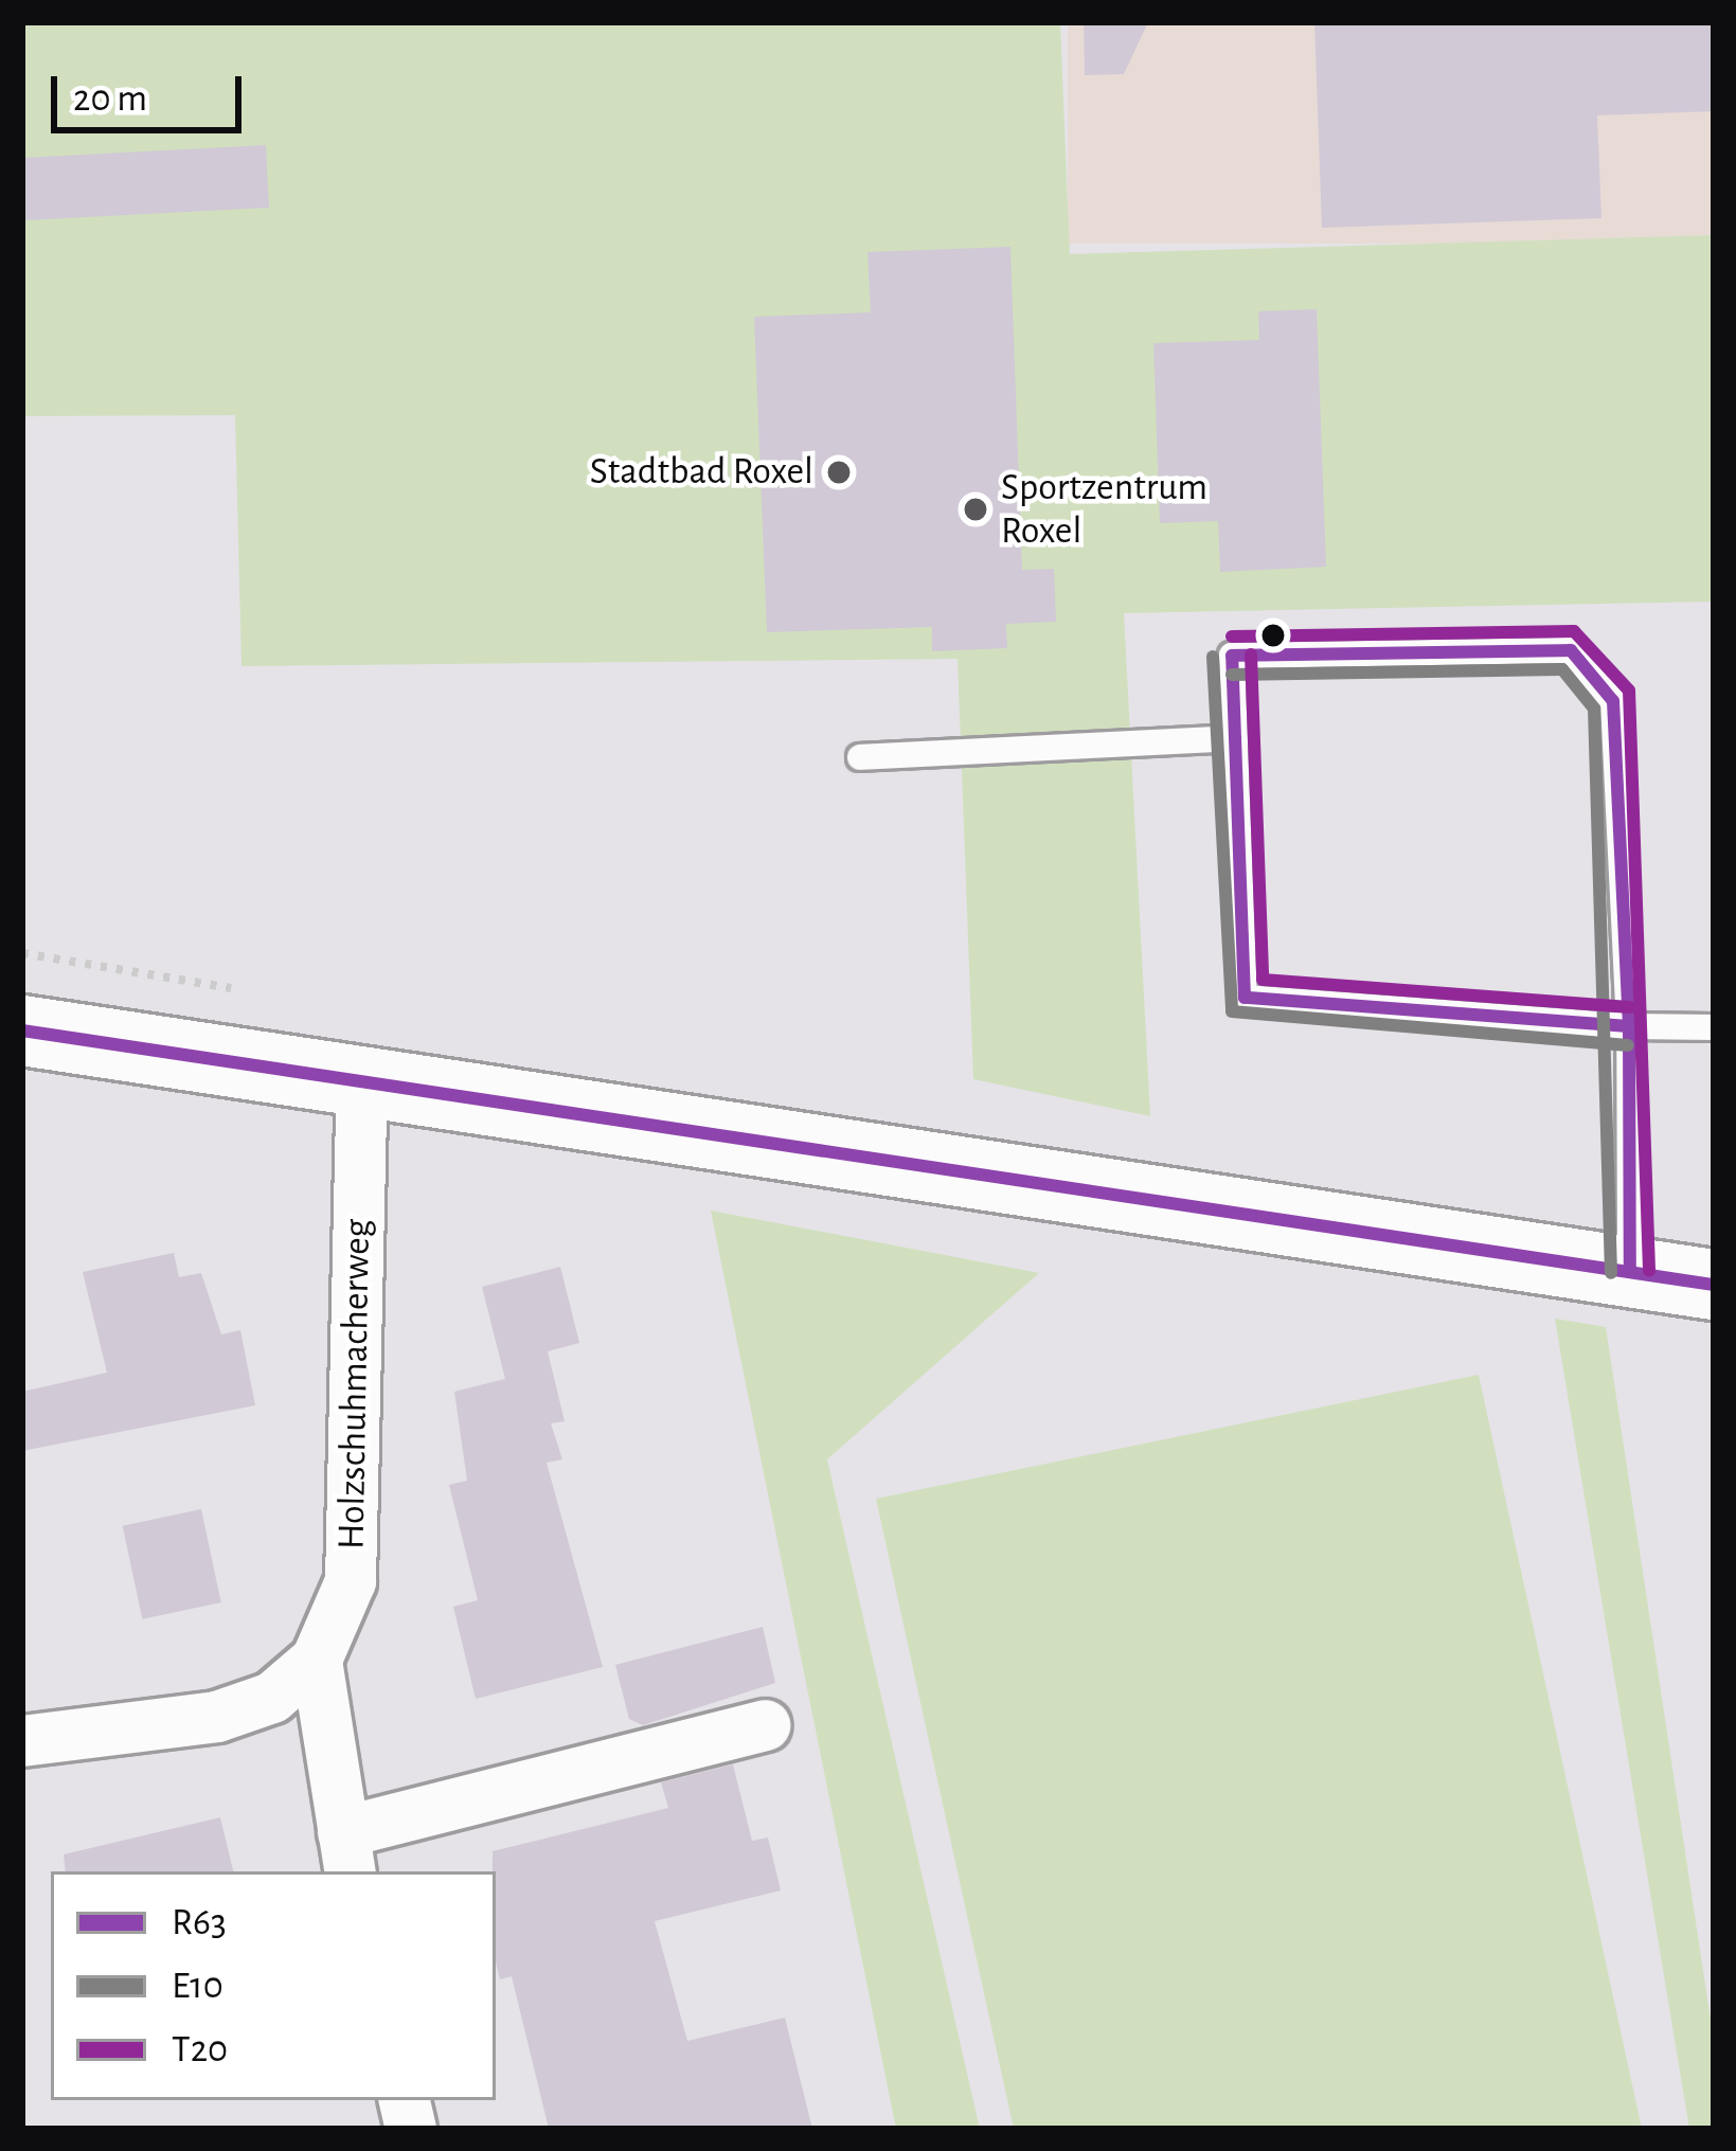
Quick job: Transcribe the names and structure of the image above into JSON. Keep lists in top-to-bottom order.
{
  "streets": {
    "street": ["Holzschuhmacherweg"]
  },
  "places": ["Stadtbad Roxel", "Sportzentrum Roxel"],
  "lines": ["transit line T20", "transit line R63", "transit line E10"],
  "legend": ["R63", "E10", "T20"],
  "scale_bar": "20 m"
}
